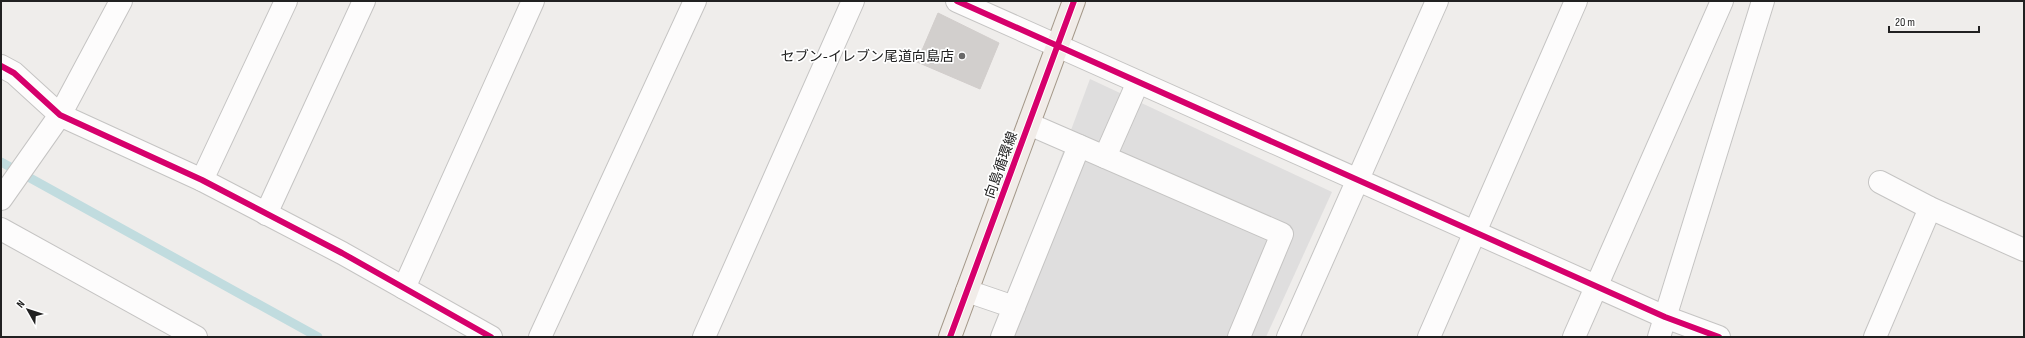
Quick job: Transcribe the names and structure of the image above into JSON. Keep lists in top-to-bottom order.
{
  "streets": {
    "main road": ["向島循環線"]
  },
  "places": ["セブン-イレブン尾道向島店"],
  "scale_bar": "20 m",
  "north": "top left"
}
